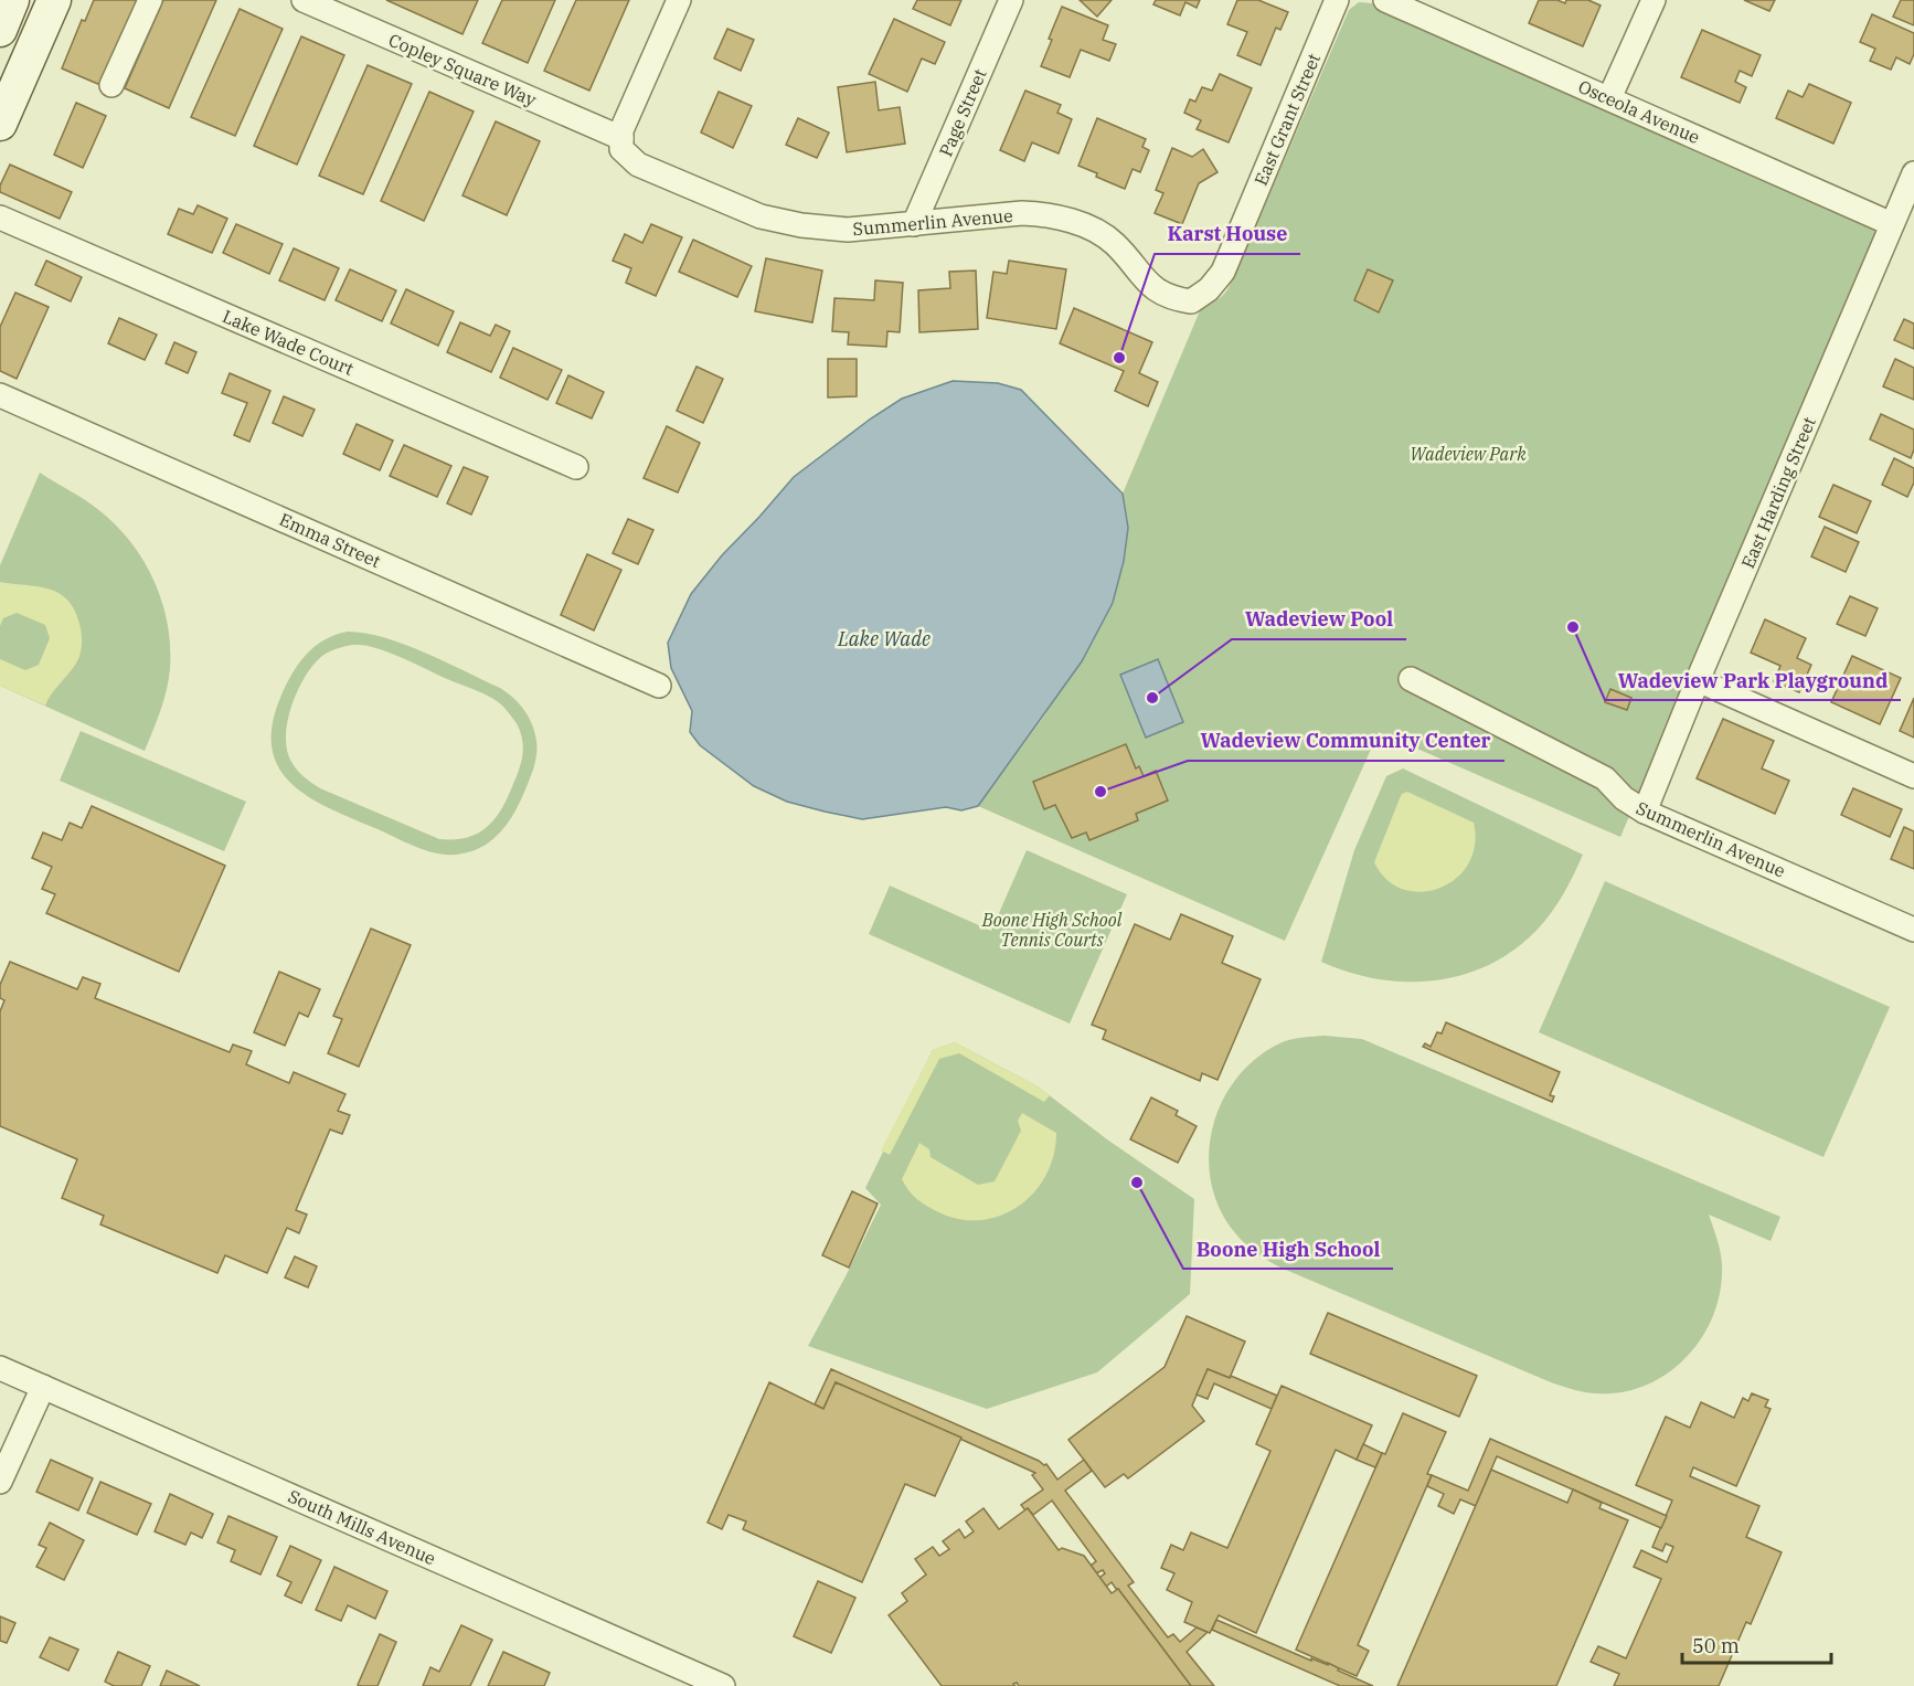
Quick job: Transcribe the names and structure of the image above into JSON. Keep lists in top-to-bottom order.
{
  "streets": {
    "street": [
      "Copley Square Way",
      "Osceola Avenue",
      "Page Street",
      "East Grant Street",
      "Summerlin Avenue",
      "Lake Wade Court",
      "East Harding Street",
      "Emma Street",
      "South Mills Avenue"
    ]
  },
  "crossings": [
    ["Copley Square Way", "Summerlin Avenue"],
    ["Osceola Avenue", "East Harding Street"],
    ["Page Street", "Summerlin Avenue"],
    ["East Grant Street", "Summerlin Avenue"],
    ["Summerlin Avenue", "East Harding Street"]
  ],
  "water": ["Lake Wade"],
  "parks": ["Wadeview Park", "Boone High School Tennis Courts"],
  "places": [
    "Karst House",
    "Wadeview Park Playground",
    "Wadeview Pool",
    "Wadeview Community Center",
    "Boone High School"
  ],
  "scale_bar": "50 m"
}
